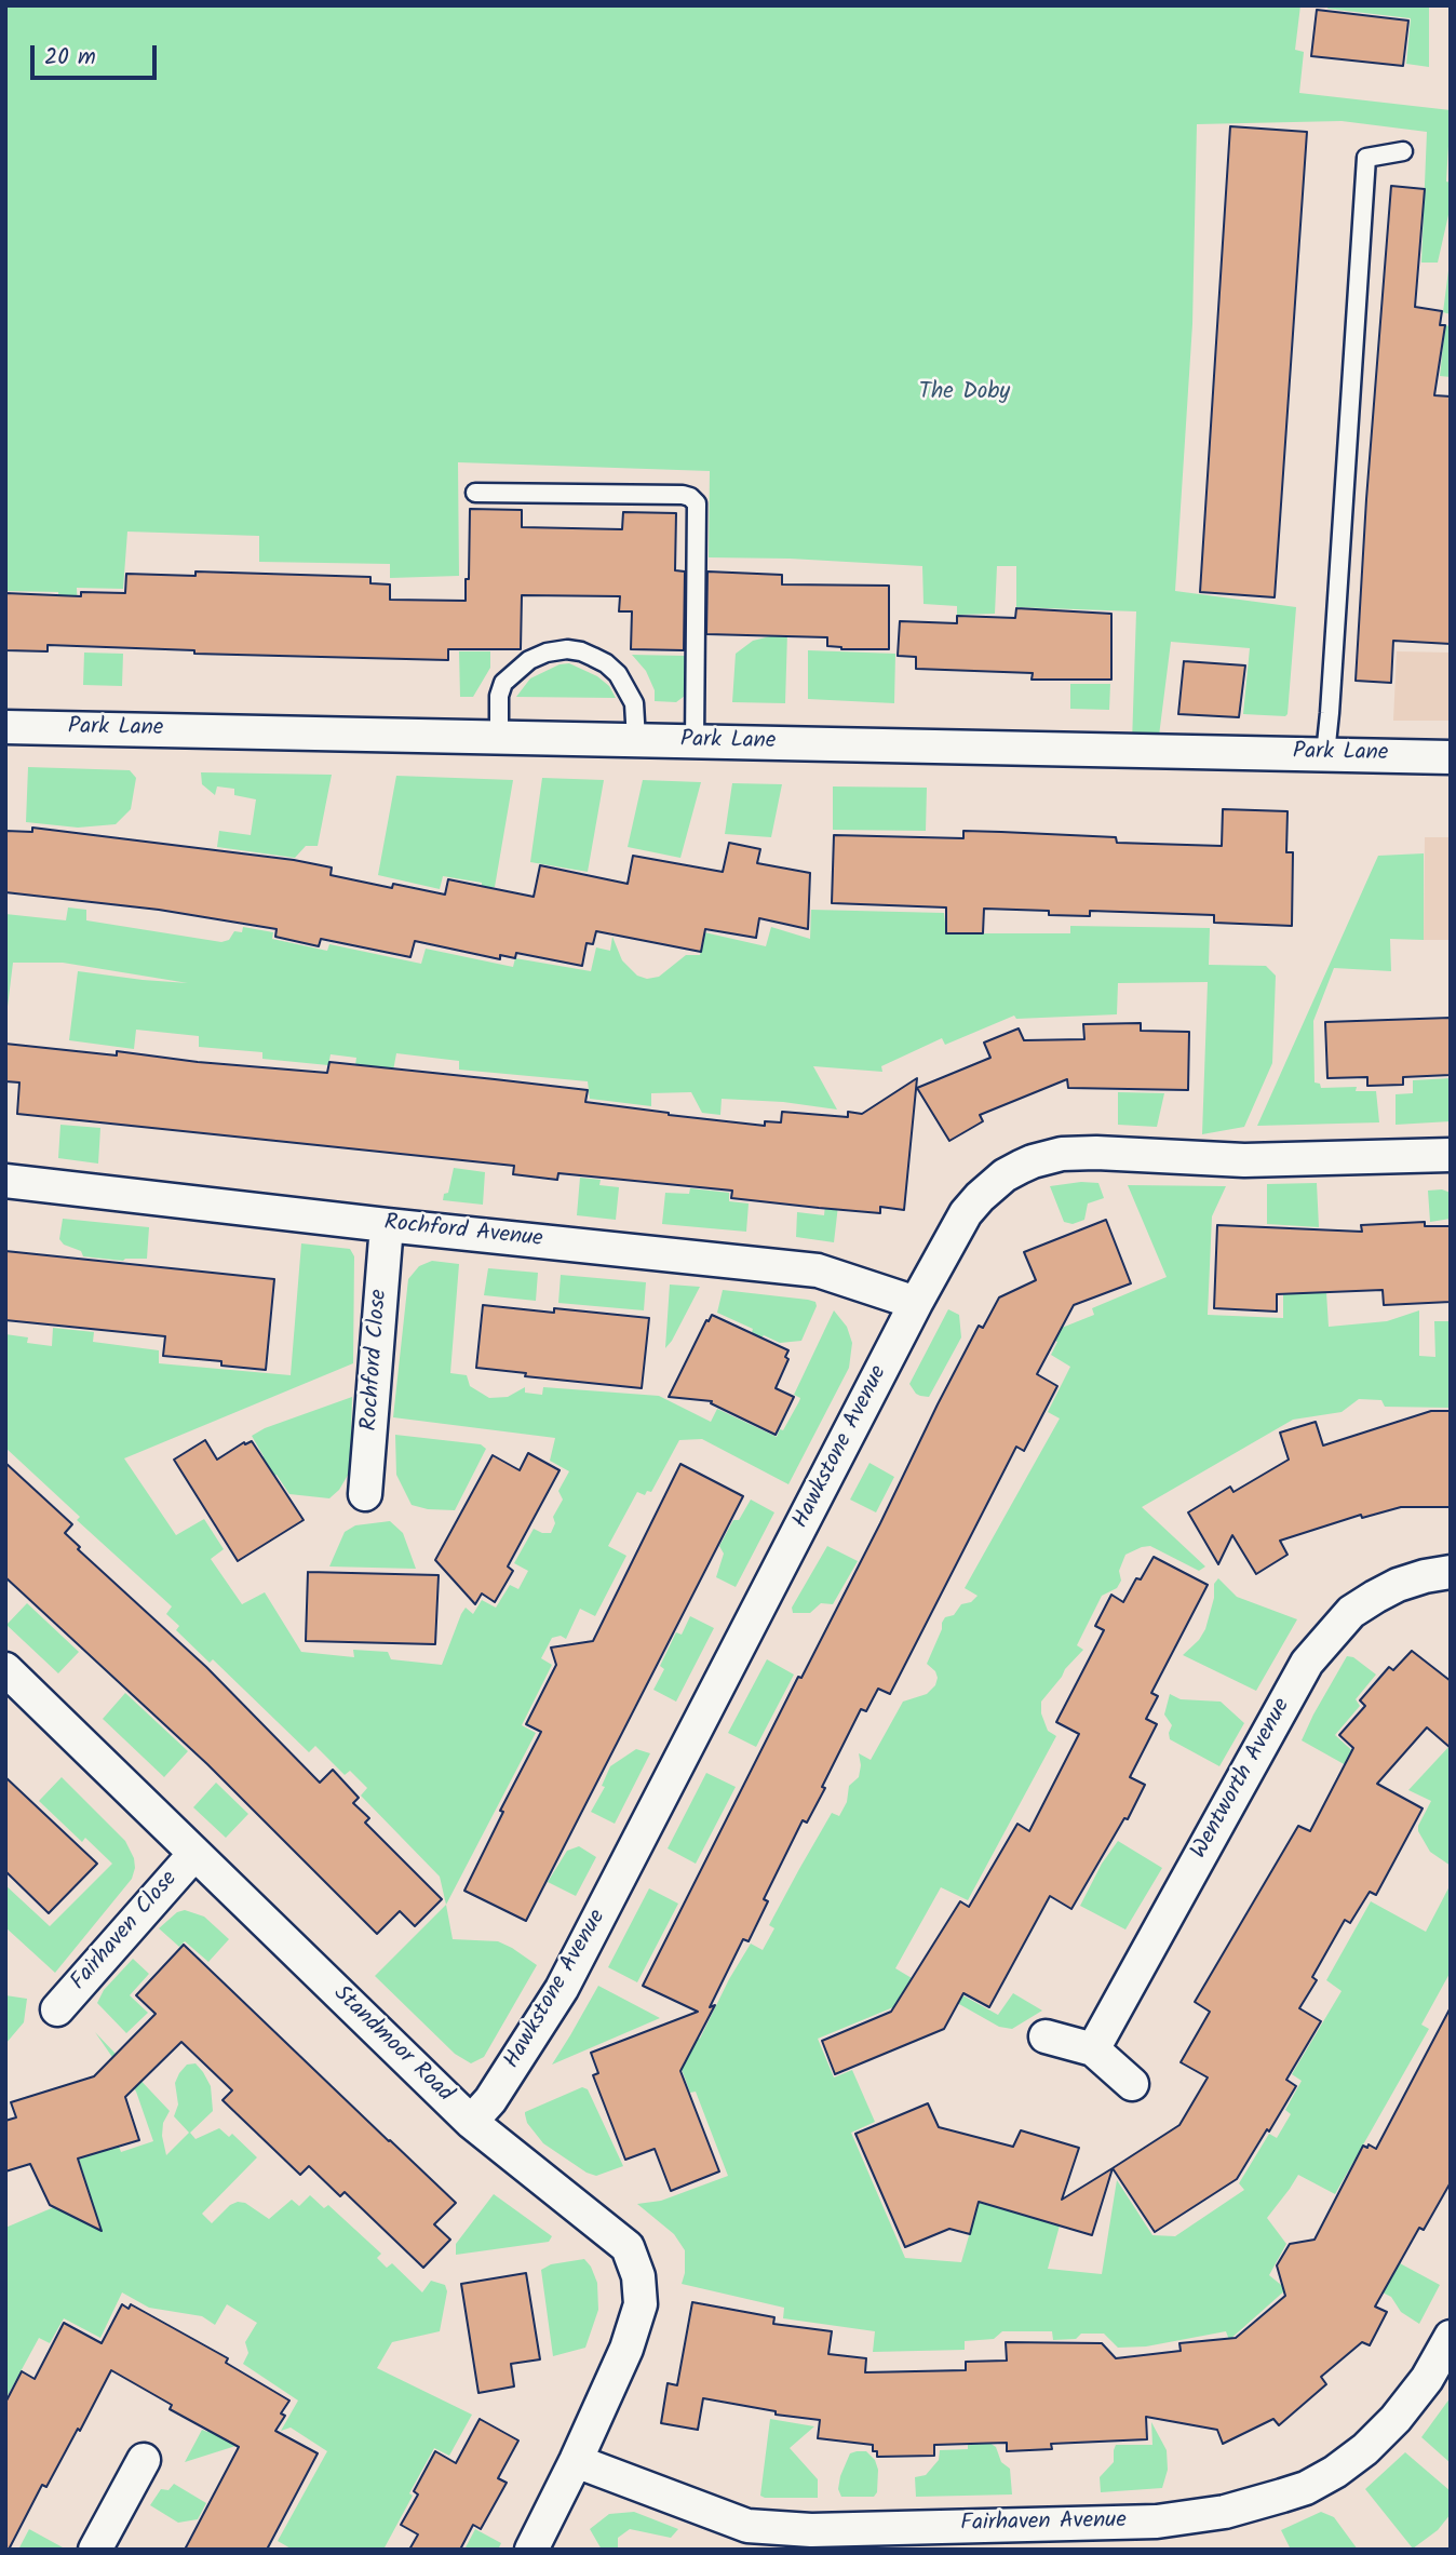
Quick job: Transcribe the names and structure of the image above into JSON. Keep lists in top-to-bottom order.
{
  "streets": {
    "street": [
      "Park Lane",
      "Rochford Avenue",
      "Rochford Close",
      "Hawkstone Avenue",
      "Wentworth Avenue",
      "Fairhaven Close",
      "Standmoor Road",
      "Fairhaven Avenue"
    ]
  },
  "crossings": [
    ["Rochford Avenue", "Rochford Close"],
    ["Rochford Avenue", "Hawkstone Avenue"],
    ["Hawkstone Avenue", "Standmoor Road"],
    ["Fairhaven Close", "Standmoor Road"],
    ["Standmoor Road", "Fairhaven Avenue"]
  ],
  "parks": ["The Doby"],
  "scale_bar": "20 m"
}
